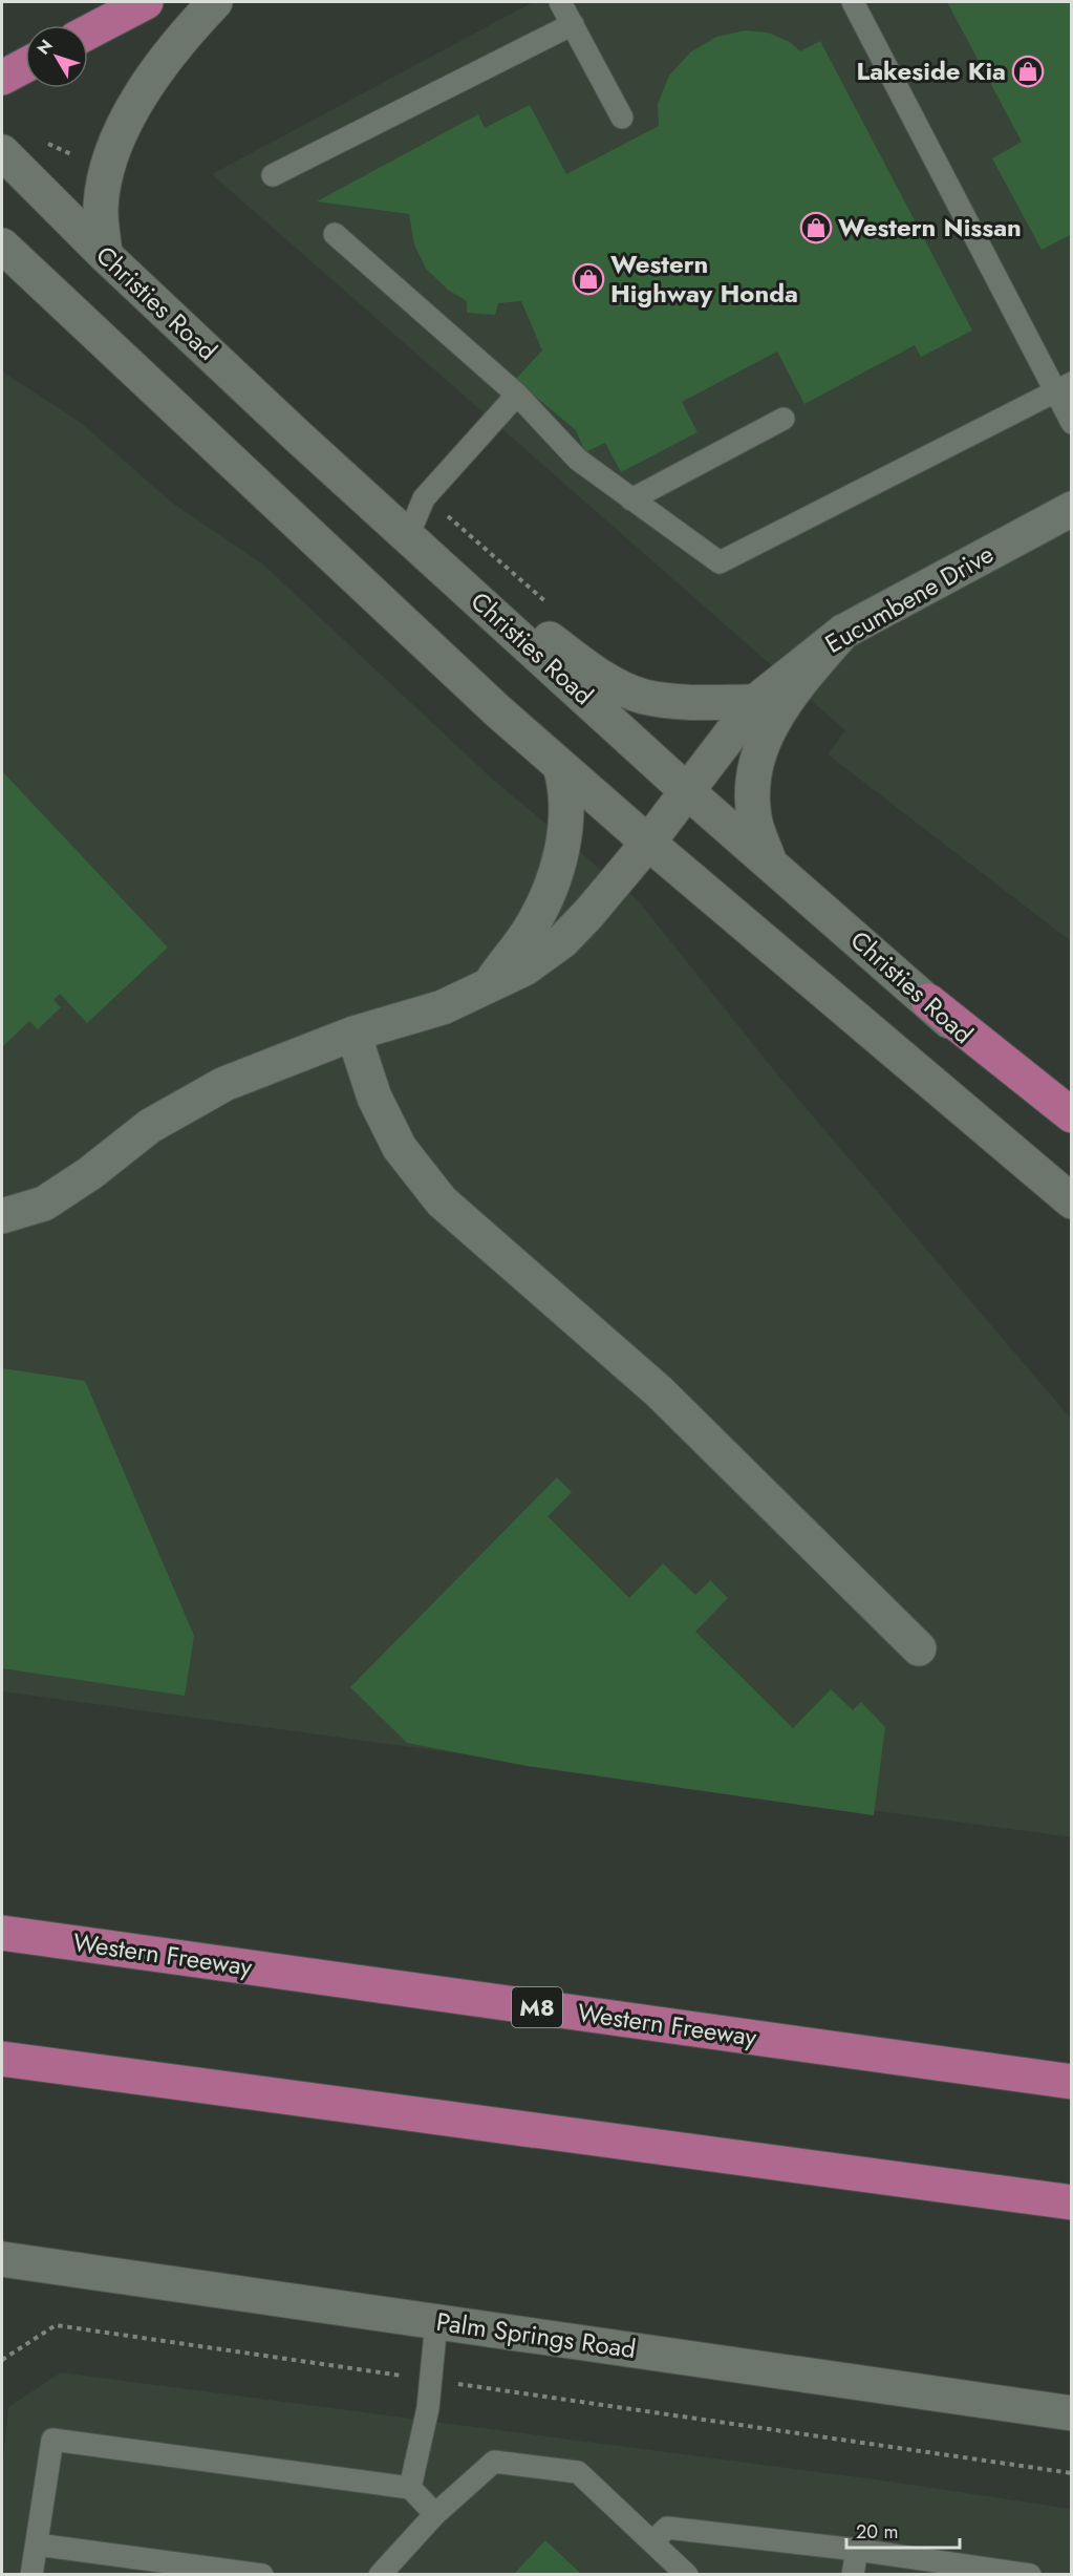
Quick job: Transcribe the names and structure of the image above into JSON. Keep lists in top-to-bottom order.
{
  "streets": {
    "highway": ["Western Freeway", "M8"],
    "main road": ["Christies Road", "Eucumbene Drive", "Palm Springs Road"]
  },
  "crossings": [
    ["Christies Road", "Eucumbene Drive"]
  ],
  "places": {
    "shop": ["Lakeside Kia", "Western Nissan", "Western Highway Honda"]
  },
  "scale_bar": "20 m",
  "north": "top left"
}
